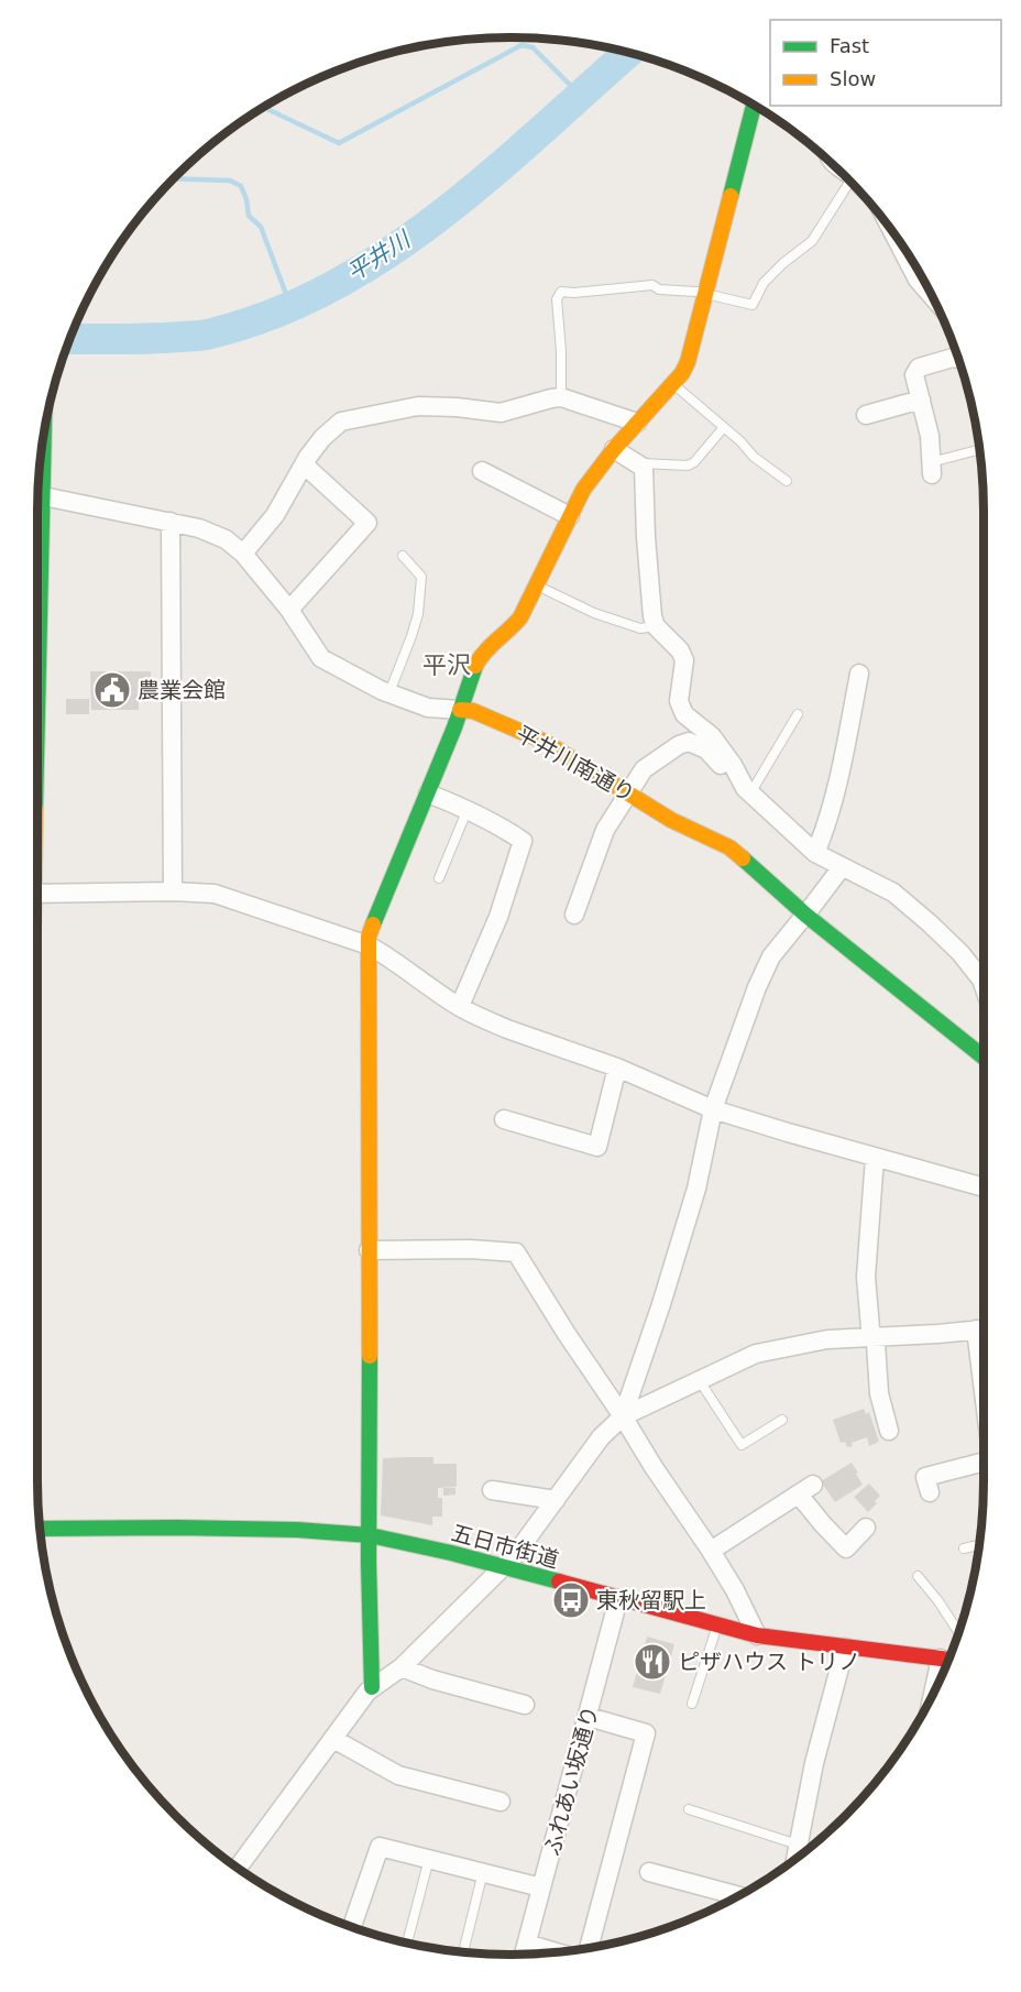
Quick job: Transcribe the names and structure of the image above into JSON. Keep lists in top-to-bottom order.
{
  "streets": {
    "street": ["平井川南通り", "五日市街道", "ふれあい坂通り"]
  },
  "crossings": [
    ["五日市街道", "ふれあい坂通り"]
  ],
  "districts": ["平沢"],
  "water": ["平井川"],
  "places": {
    "public building": ["農業会館"],
    "bus stop": ["東秋留駅上"],
    "restaurant": ["ピザハウス トリノ"]
  },
  "legend": ["Fast", "Slow"]
}
